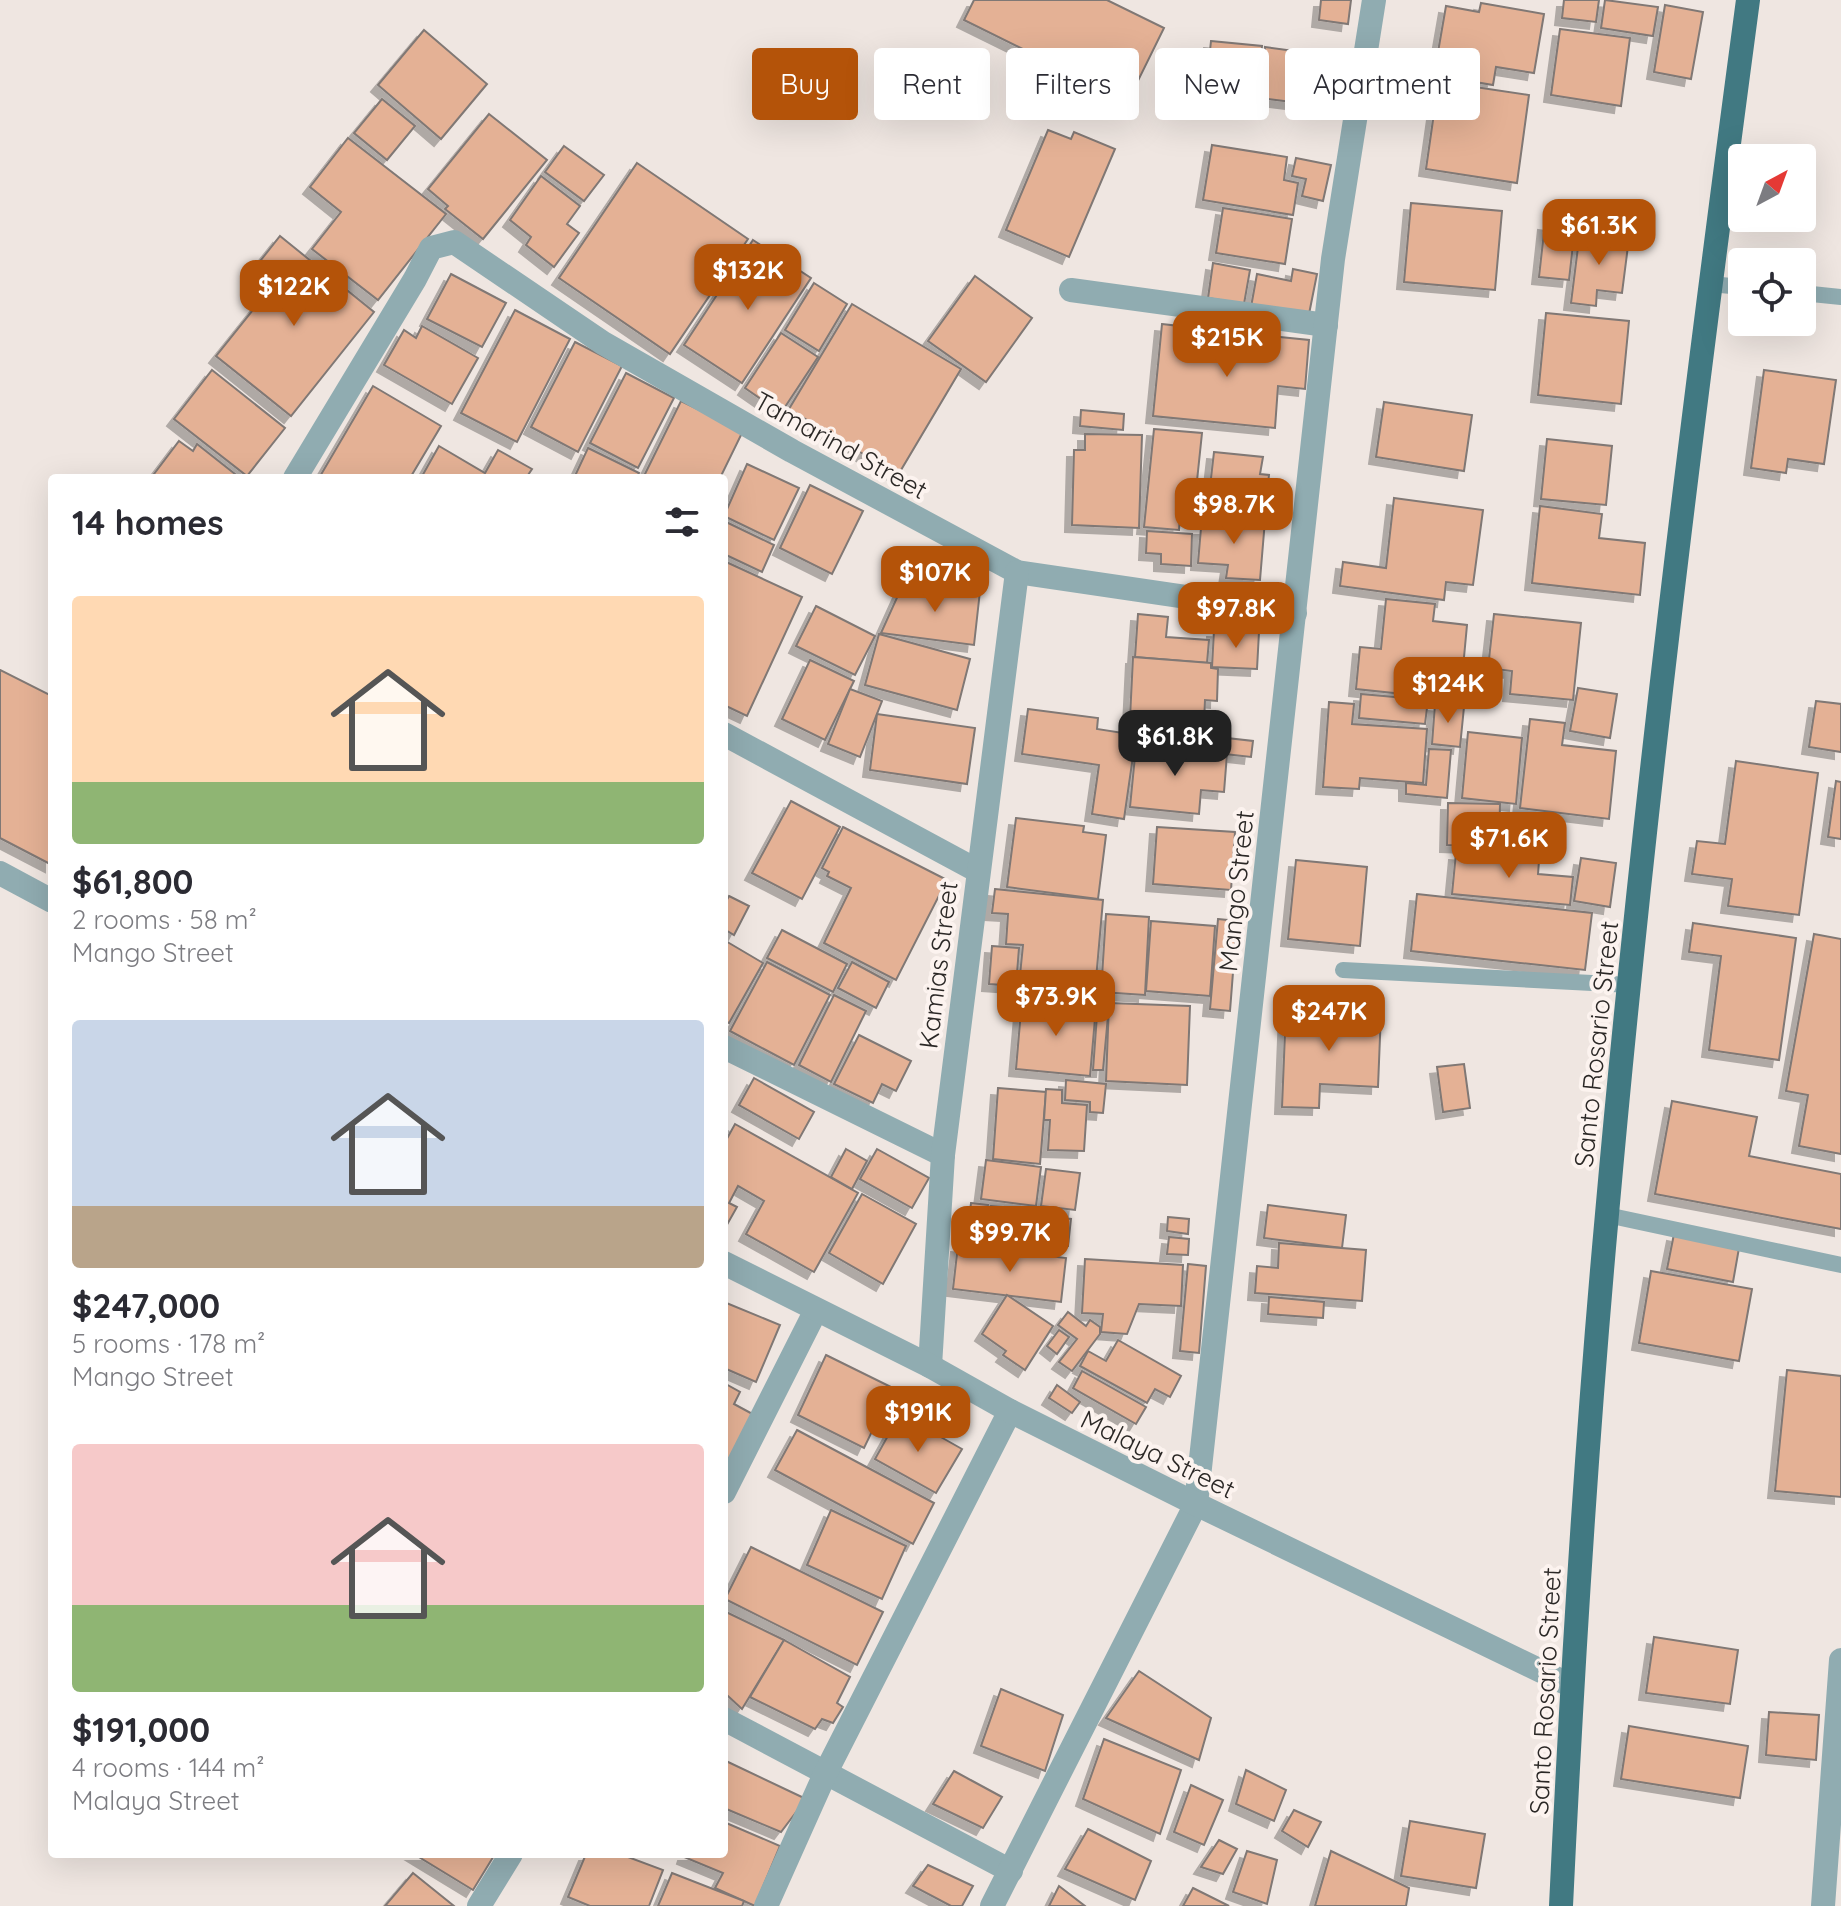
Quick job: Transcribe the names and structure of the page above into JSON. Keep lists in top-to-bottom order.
{
  "streets": {
    "main road": ["Santo Rosario Street"],
    "street": [
      "Tamarind Street",
      "Mango Street",
      "Kamias Street",
      "Malaya Street"
    ]
  },
  "crossings": [
    ["Tamarind Street", "Mango Street"],
    ["Tamarind Street", "Kamias Street"],
    ["Mango Street", "Malaya Street"],
    ["Kamias Street", "Malaya Street"],
    ["Santo Rosario Street", "Malaya Street"]
  ],
  "north": "top right",
  "page": {
    "chip": [
      "Buy",
      "Rent",
      "Filters",
      "New",
      "Apartment"
    ],
    "price": [
      "$61.3K",
      "$132K",
      "$122K",
      "$215K",
      "$98.7K",
      "$107K",
      "$97.8K",
      "$124K",
      "$61.8K",
      "$71.6K",
      "$73.9K",
      "$247K",
      "$99.7K",
      "$191K"
    ],
    "heading": "14 homes",
    "list": [
      {
        "name": "$61,800",
        "note": "2 rooms · 58 m² · Mango Street"
      },
      {
        "name": "$247,000",
        "note": "5 rooms · 178 m² · Mango Street"
      },
      {
        "name": "$191,000",
        "note": "4 rooms · 144 m² · Malaya Street"
      }
    ]
  }
}
